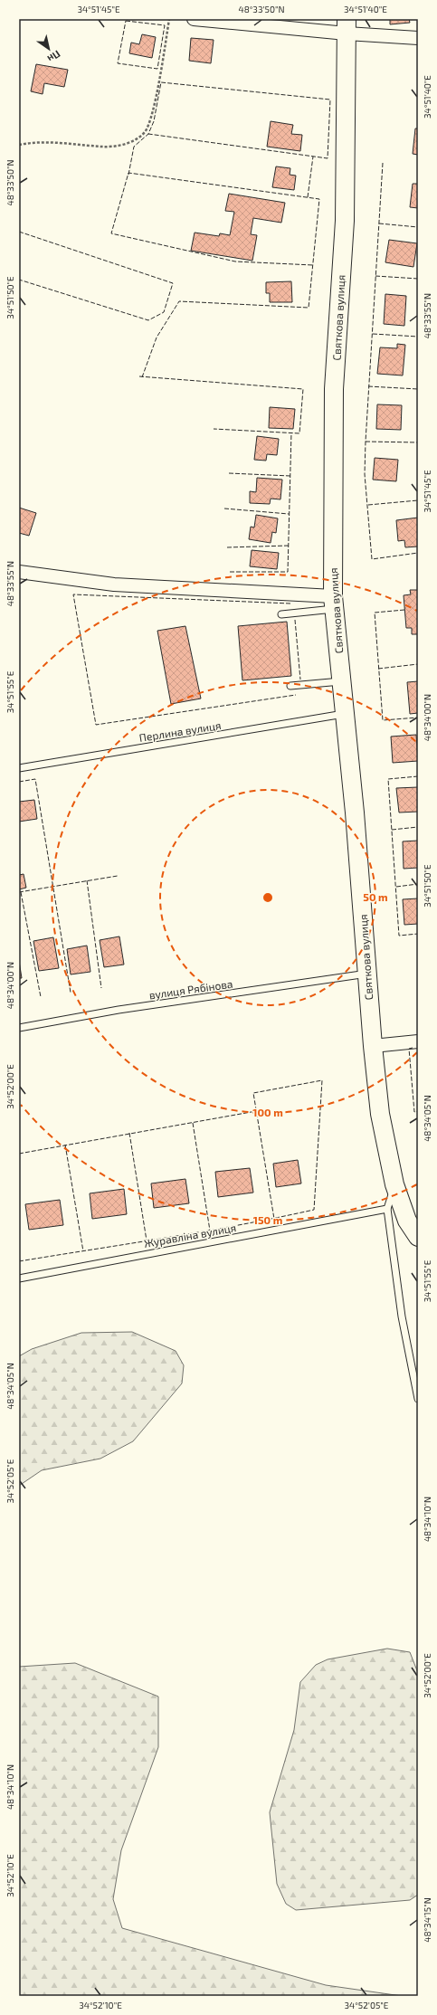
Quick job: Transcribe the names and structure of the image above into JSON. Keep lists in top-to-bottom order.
{
  "streets": {
    "main road": ["Святкова вулиця"],
    "lane": ["Перлина вулиця", "вулиця Рябінова", "Журавліна вулиця"]
  },
  "crossings": [
    ["Святкова вулиця", "Перлина вулиця"],
    ["Святкова вулиця", "вулиця Рябінова"]
  ],
  "north": "bottom right",
  "coordinates": [
    "34°51'45\"E",
    "48°33'50\"N",
    "34°51'40\"E",
    "34°51'50\"E",
    "48°33'55\"N",
    "34°51'55\"E",
    "48°34'00\"N",
    "34°52'00\"E",
    "48°34'05\"N",
    "34°52'05\"E",
    "48°34'10\"N",
    "34°52'10\"E",
    "48°34'15\"N"
  ],
  "rings": ["50 m", "100 m", "150 m"]
}
